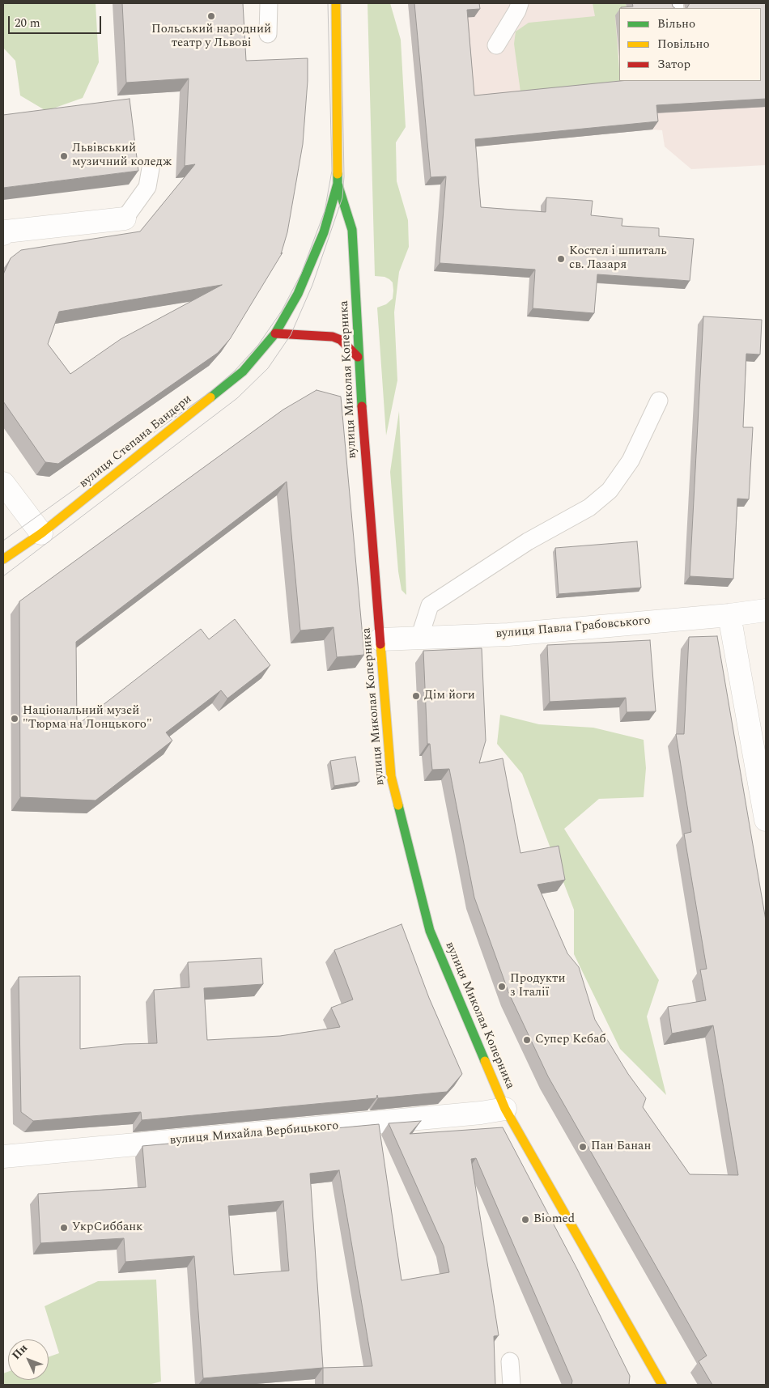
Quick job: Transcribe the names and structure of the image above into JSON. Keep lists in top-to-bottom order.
{
  "streets": {
    "main road": ["вулиця Миколая Коперника", "вулиця Степана Бандери"],
    "street": ["вулиця Павла Грабовського", "вулиця Михайла Вербицького"]
  },
  "crossings": [
    ["вулиця Миколая Коперника", "вулиця Степана Бандери"],
    ["вулиця Миколая Коперника", "вулиця Павла Грабовського"],
    ["вулиця Миколая Коперника", "вулиця Михайла Вербицького"]
  ],
  "places": [
    "Польський народний театр у Львові",
    "Львівський музичний коледж",
    "Костел і шпиталь св. Лазаря",
    "Дім йоги",
    "Національний музей \"Тюрма на Лонцького\"",
    "Продукти з Італії",
    "Супер Кебаб",
    "Пан Банан",
    "Biomed",
    "УкрСиббанк"
  ],
  "legend": ["Вільно", "Повільно", "Затор"],
  "scale_bar": "20 m",
  "north": "top left"
}
